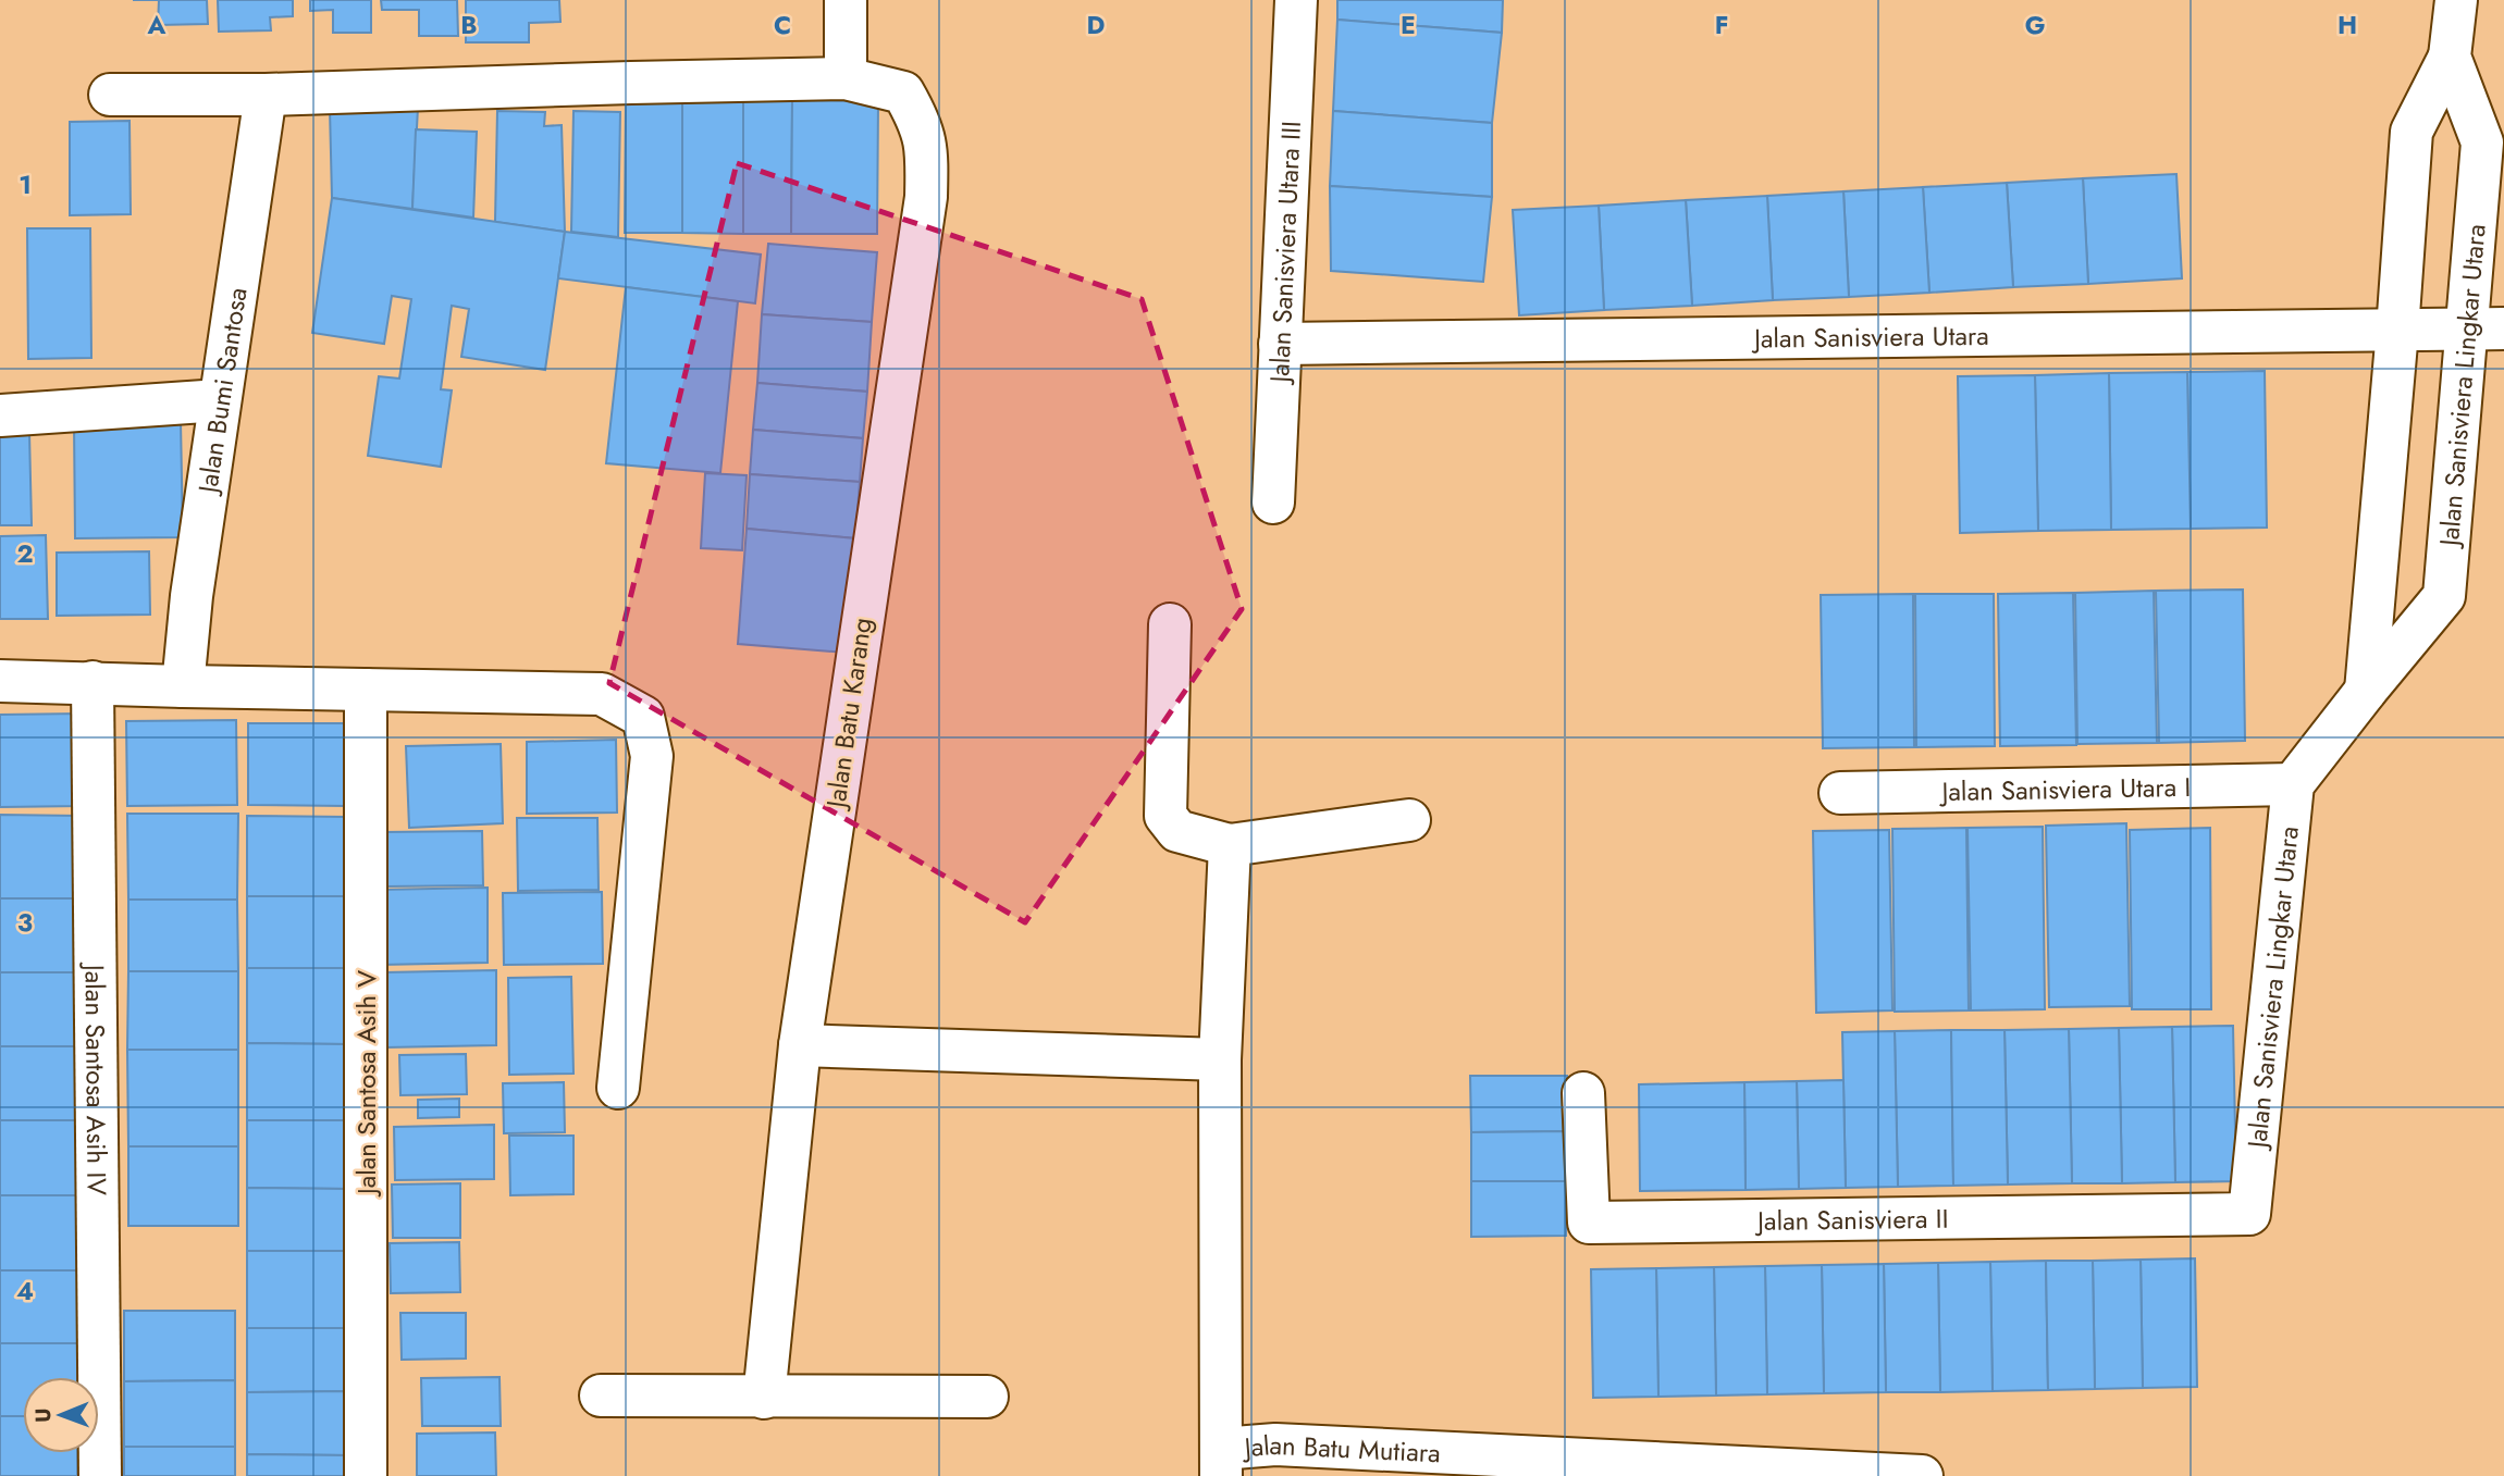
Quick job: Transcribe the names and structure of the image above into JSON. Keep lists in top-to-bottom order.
{
  "streets": {
    "street": [
      "Jalan Sanisviera Utara III",
      "Jalan Sanisviera Utara",
      "Jalan Sanisviera Lingkar Utara",
      "Jalan Bumi Santosa",
      "Jalan Batu Karang",
      "Jalan Sanisviera Utara I",
      "Jalan Santosa Asih IV",
      "Jalan Santosa Asih V",
      "Jalan Sanisviera II",
      "Jalan Batu Mutiara"
    ]
  },
  "crossings": [
    ["Jalan Sanisviera Utara III", "Jalan Sanisviera Utara"],
    ["Jalan Sanisviera Utara", "Jalan Sanisviera Lingkar Utara"],
    ["Jalan Sanisviera Lingkar Utara", "Jalan Sanisviera Utara I"],
    ["Jalan Sanisviera Lingkar Utara", "Jalan Sanisviera II"],
    ["Jalan Bumi Santosa", "Jalan Batu Karang"]
  ],
  "north": "left",
  "grid": {
    "columns": [
      "A",
      "B",
      "C",
      "D",
      "E",
      "F",
      "G",
      "H"
    ],
    "rows": [
      "1",
      "2",
      "3",
      "4"
    ]
  }
}
